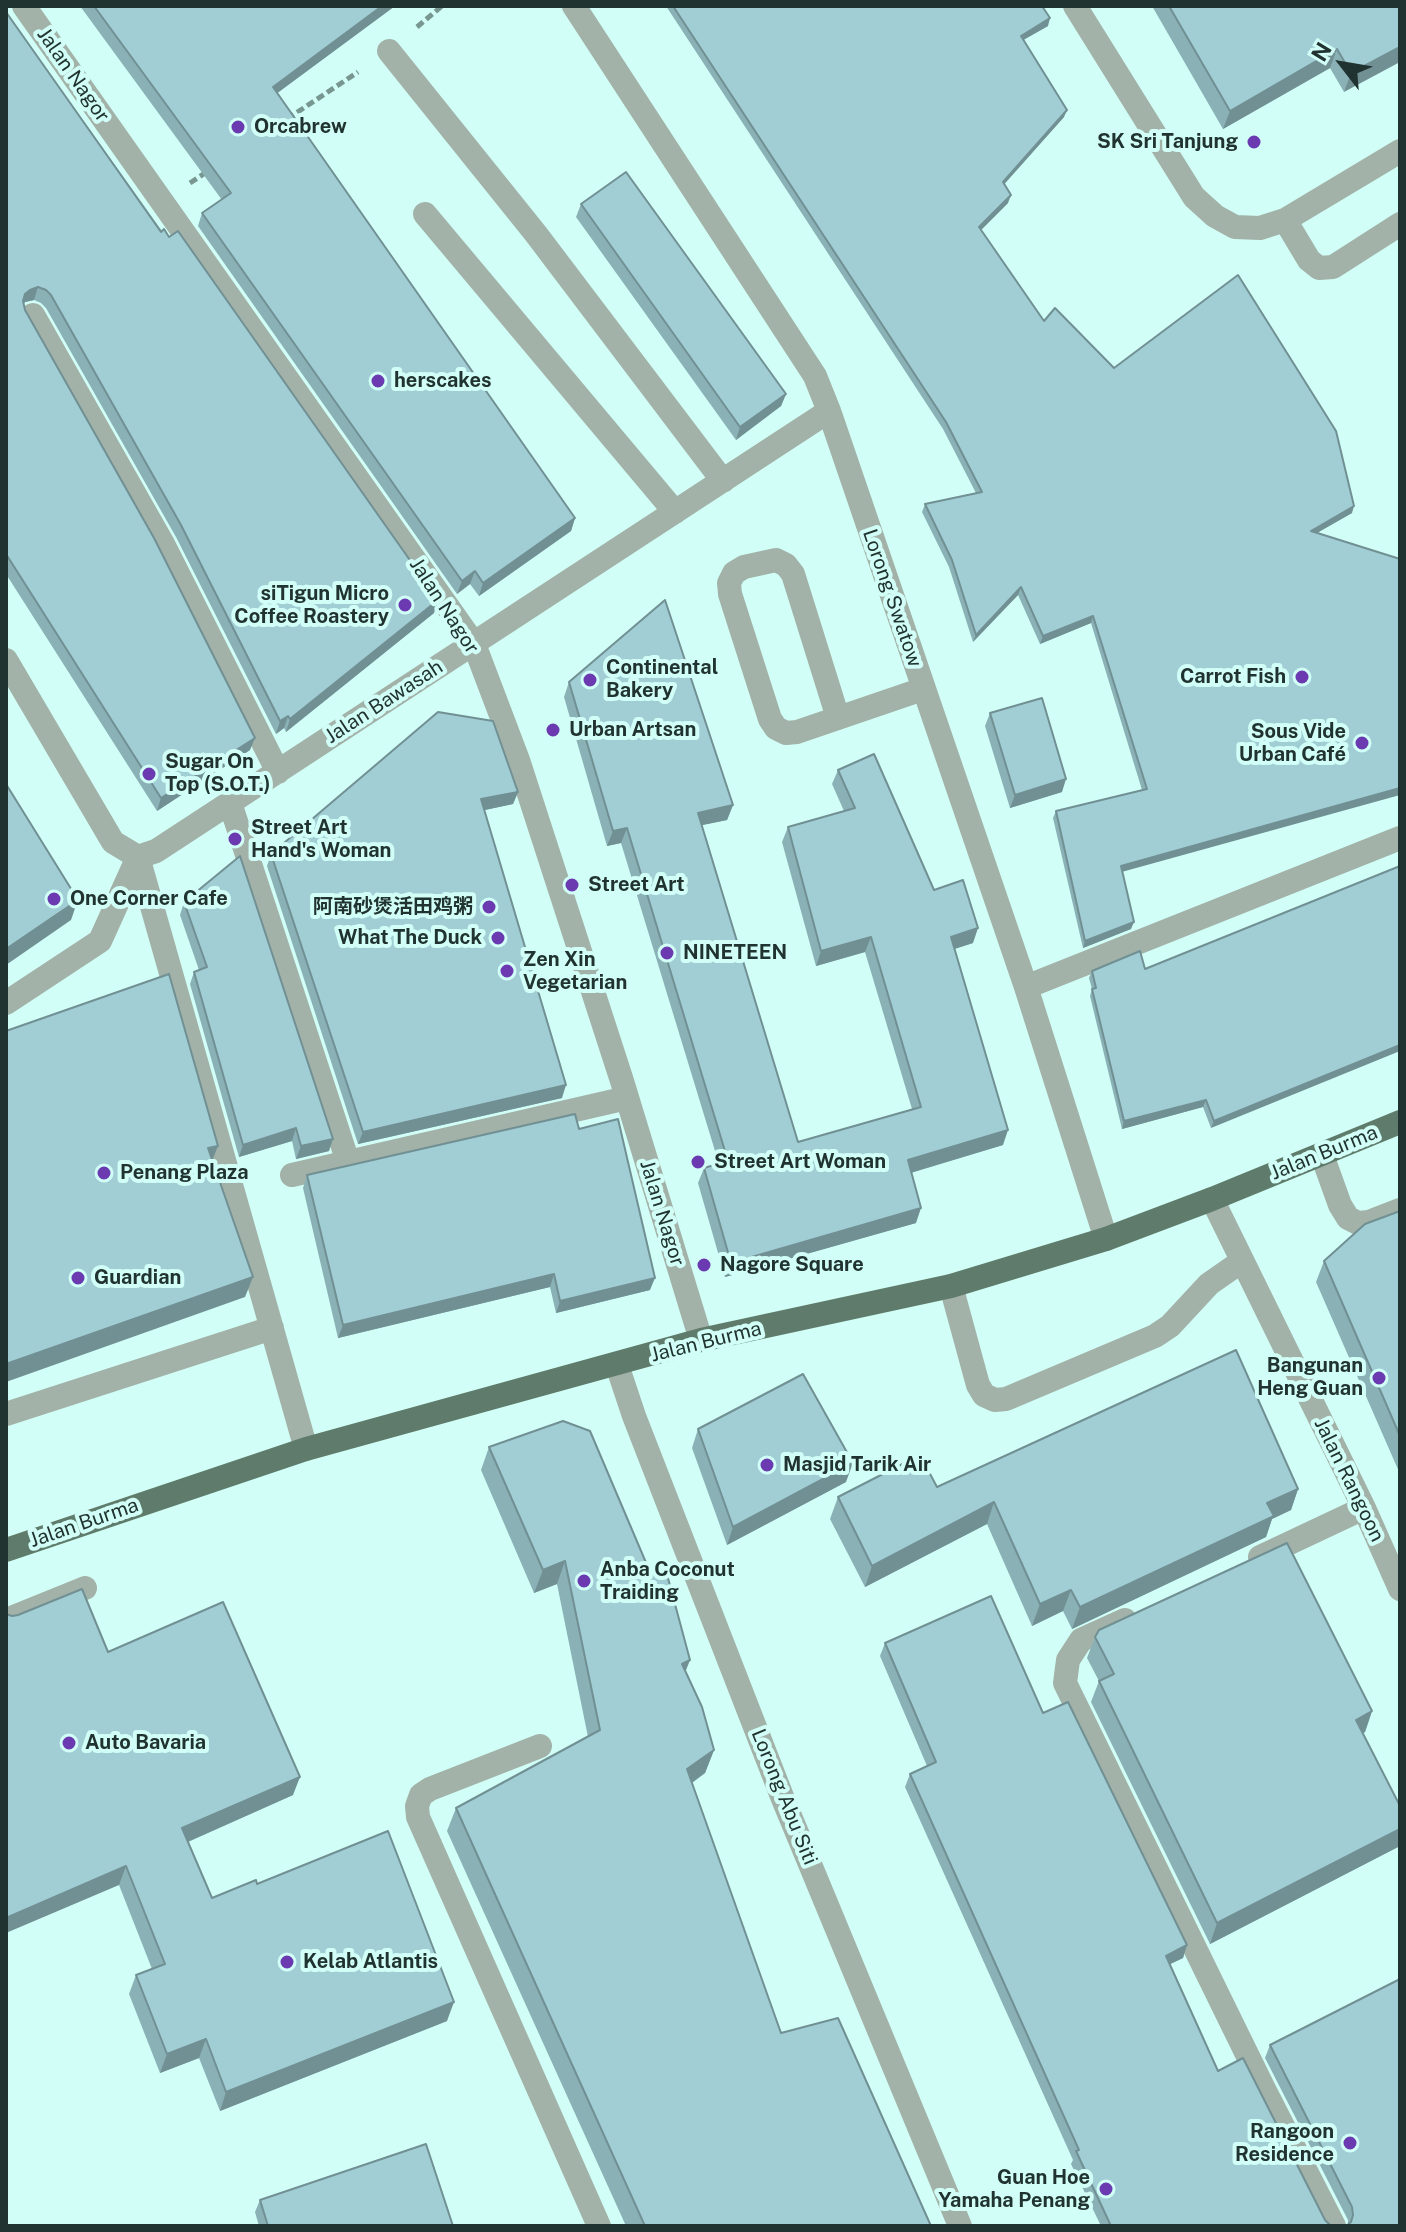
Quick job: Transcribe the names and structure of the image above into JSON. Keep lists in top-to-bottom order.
{
  "streets": {
    "main road": ["Jalan Burma"],
    "street": [
      "Jalan Nagor",
      "Lorong Swatow",
      "Jalan Bawasah",
      "Jalan Rangoon",
      "Lorong Abu Siti"
    ]
  },
  "crossings": [
    ["Jalan Nagor", "Jalan Bawasah"],
    ["Jalan Nagor", "Jalan Burma"],
    ["Lorong Swatow", "Jalan Bawasah"],
    ["Lorong Swatow", "Jalan Burma"],
    ["Jalan Burma", "Jalan Rangoon"],
    ["Jalan Burma", "Lorong Abu Siti"]
  ],
  "places": [
    "Orcabrew",
    "SK Sri Tanjung",
    "herscakes",
    "siTigun Micro Coffee Roastery",
    "Carrot Fish",
    "Continental Bakery",
    "Urban Artsan",
    "Sous Vide Urban Café",
    "Sugar On Top (S.O.T.)",
    "Street Art Hand's Woman",
    "Street Art",
    "One Corner Cafe",
    "阿南砂煲活田鸡粥",
    "What The Duck",
    "NINETEEN",
    "Zen Xin Vegetarian",
    "Street Art Woman",
    "Penang Plaza",
    "Nagore Square",
    "Guardian",
    "Bangunan Heng Guan",
    "Masjid Tarik Air",
    "Anba Coconut Traiding",
    "Auto Bavaria",
    "Kelab Atlantis",
    "Rangoon Residence",
    "Guan Hoe Yamaha Penang"
  ],
  "north": "top left"
}
